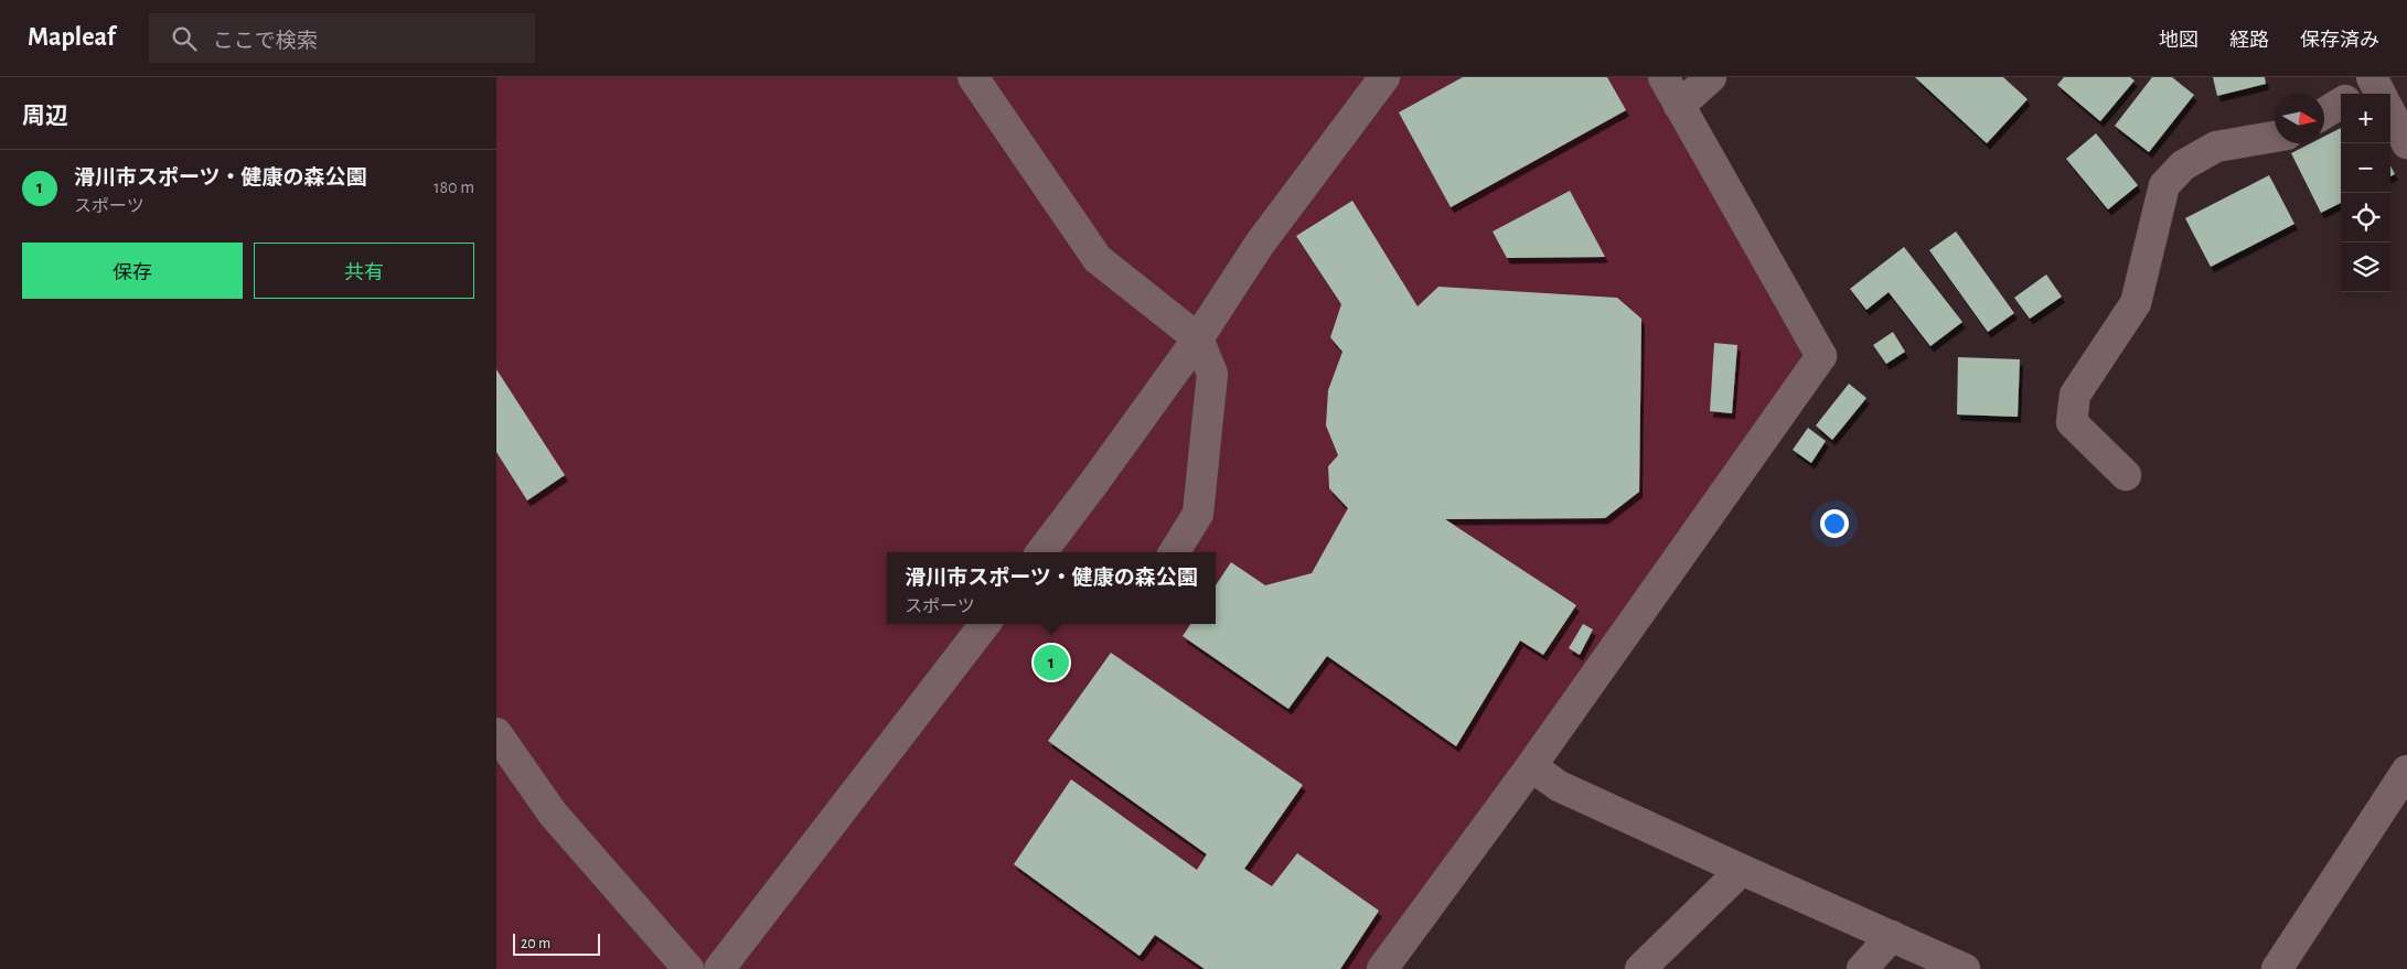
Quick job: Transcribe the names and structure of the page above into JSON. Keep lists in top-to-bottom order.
{
  "scale_bar": "20 m",
  "north": "right",
  "page": {
    "header": "Mapleaf",
    "search": "ここで検索",
    "nav": ["地図", "経路", "保存済み"],
    "heading": "周辺",
    "map_buttons": ["+", "−"],
    "list": [
      {
        "mark": "1",
        "name": "滑川市スポーツ・健康の森公園",
        "note": "スポーツ",
        "value": "180 m"
      }
    ],
    "buttons": ["保存", "共有"],
    "popup": ["滑川市スポーツ・健康の森公園", "スポーツ"],
    "pins": "1",
    "scale": "20 m"
  }
}
